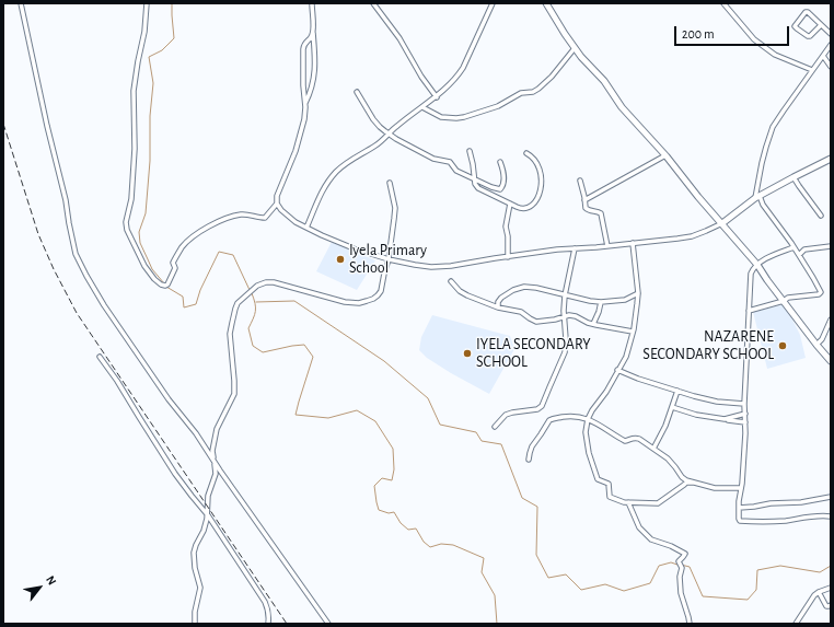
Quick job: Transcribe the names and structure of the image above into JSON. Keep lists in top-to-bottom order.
{
  "places": ["Iyela Primary School", "NAZARENE SECONDARY SCHOOL", "IYELA SECONDARY SCHOOL"],
  "scale_bar": "200 m",
  "north": "top right"
}
